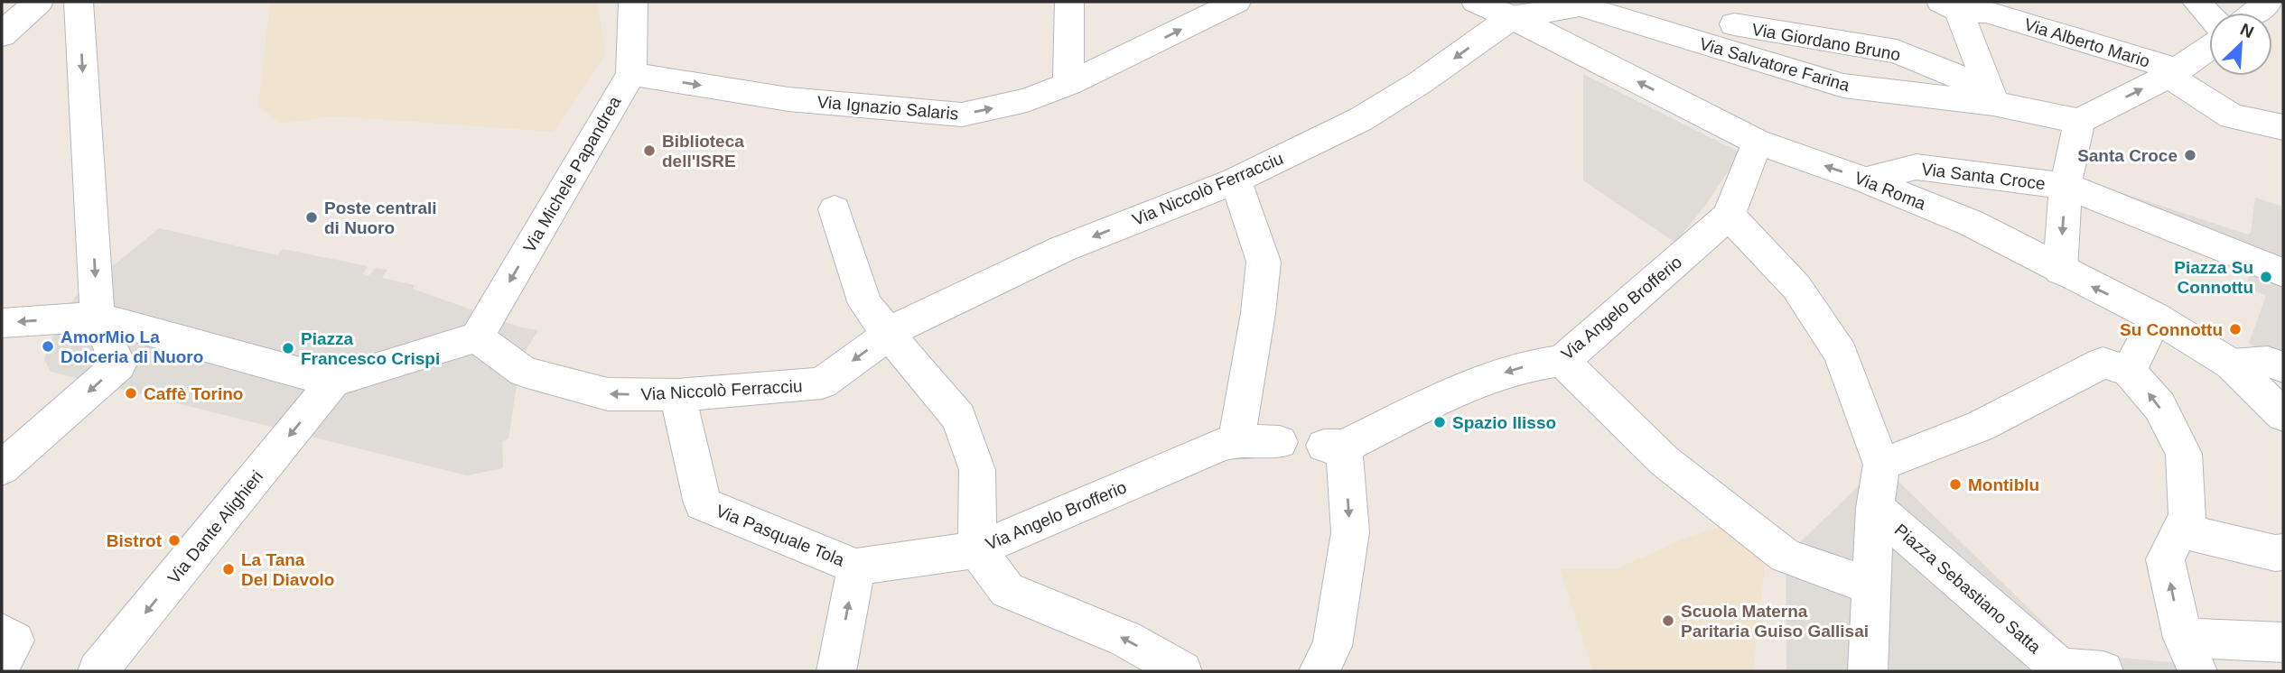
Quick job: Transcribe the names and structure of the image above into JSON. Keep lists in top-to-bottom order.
{
  "streets": {
    "street": [
      "Via Giordano Bruno",
      "Via Alberto Mario",
      "Via Salvatore Farina",
      "Via Ignazio Salaris",
      "Via Michele Papandrea",
      "Via Santa Croce",
      "Via Niccolò Ferracciu",
      "Via Roma",
      "Via Angelo Brofferio",
      "Via Dante Alighieri",
      "Via Pasquale Tola",
      "Piazza Sebastiano Satta"
    ]
  },
  "crossings": [
    ["Via Giordano Bruno", "Via Salvatore Farina"],
    ["Via Salvatore Farina", "Via Niccolò Ferracciu"],
    ["Via Salvatore Farina", "Via Roma"],
    ["Via Ignazio Salaris", "Via Michele Papandrea"],
    ["Via Michele Papandrea", "Via Niccolò Ferracciu"],
    ["Via Santa Croce", "Via Roma"],
    ["Via Niccolò Ferracciu", "Via Roma"],
    ["Via Niccolò Ferracciu", "Via Pasquale Tola"],
    ["Via Roma", "Via Angelo Brofferio"],
    ["Via Angelo Brofferio", "Via Pasquale Tola"]
  ],
  "one_way": [
    "Via Ignazio Salaris",
    "Via Michele Papandrea",
    "Via Niccolò Ferracciu",
    "Via Dante Alighieri"
  ],
  "places": [
    "Biblioteca dell'ISRE",
    "Santa Croce",
    "Poste centrali di Nuoro",
    "Piazza Su Connottu",
    "Su Connottu",
    "AmorMio La Dolceria di Nuoro",
    "Piazza Francesco Crispi",
    "Caffè Torino",
    "Spazio Ilisso",
    "Montiblu",
    "Bistrot",
    "La Tana Del Diavolo",
    "Scuola Materna Paritaria Guiso Gallisai"
  ],
  "north": "top right"
}
